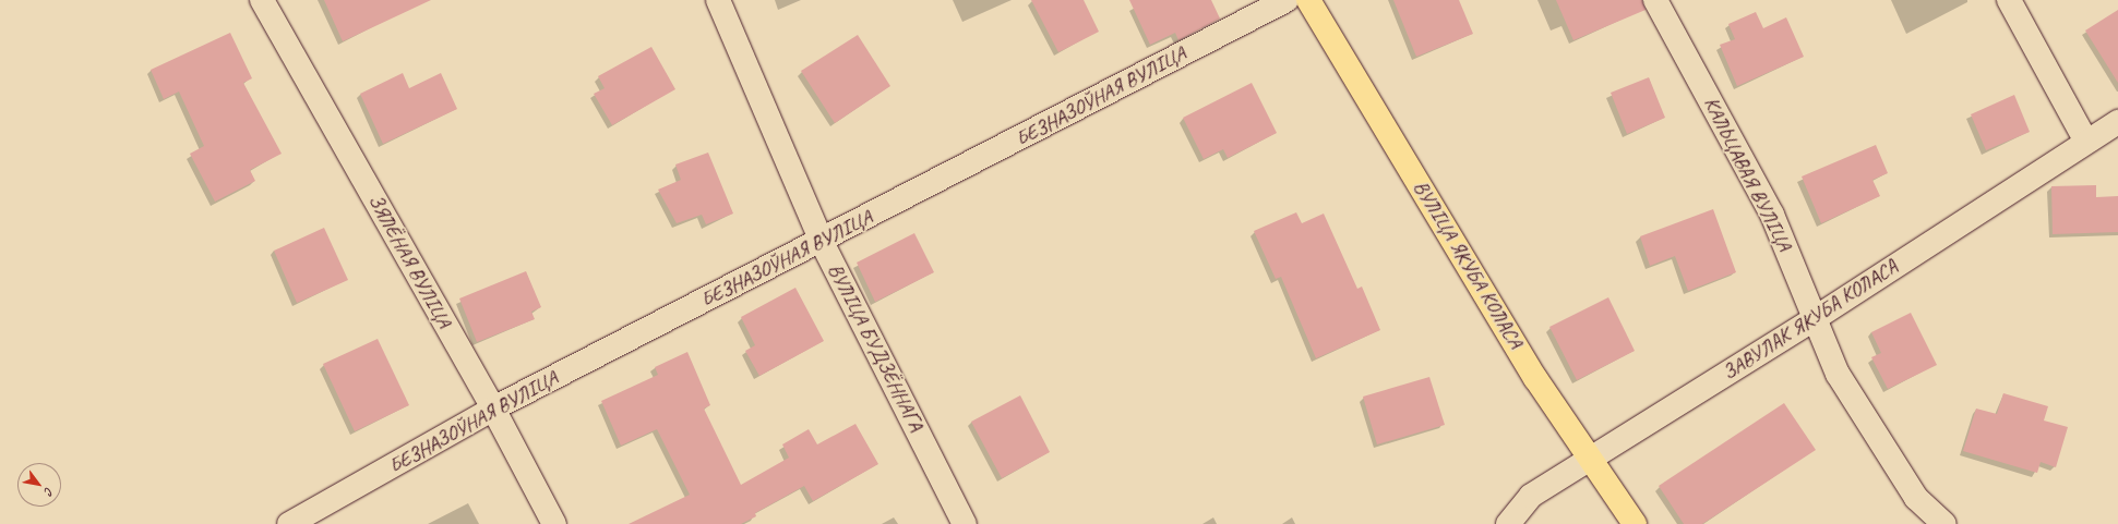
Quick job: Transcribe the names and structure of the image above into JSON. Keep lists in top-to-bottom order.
{
  "streets": {
    "main road": ["ВУЛІЦА ЯКУБА КОЛАСА"],
    "street": [
      "БЕЗНАЗОЎНАЯ ВУЛІЦА",
      "КАЛЬЦАВАЯ ВУЛІЦА",
      "ЗЯЛЁНАЯ ВУЛІЦА",
      "ЗАВУЛАК ЯКУБА КОЛАСА",
      "ВУЛІЦА БУДЗЁННАГА"
    ]
  },
  "crossings": [
    ["БЕЗНАЗОЎНАЯ ВУЛІЦА", "ЗЯЛЁНАЯ ВУЛІЦА"],
    ["БЕЗНАЗОЎНАЯ ВУЛІЦА", "ВУЛІЦА БУДЗЁННАГА"],
    ["КАЛЬЦАВАЯ ВУЛІЦА", "ЗАВУЛАК ЯКУБА КОЛАСА"],
    ["ВУЛІЦА ЯКУБА КОЛАСА", "ЗАВУЛАК ЯКУБА КОЛАСА"]
  ],
  "north": "bottom right"
}
